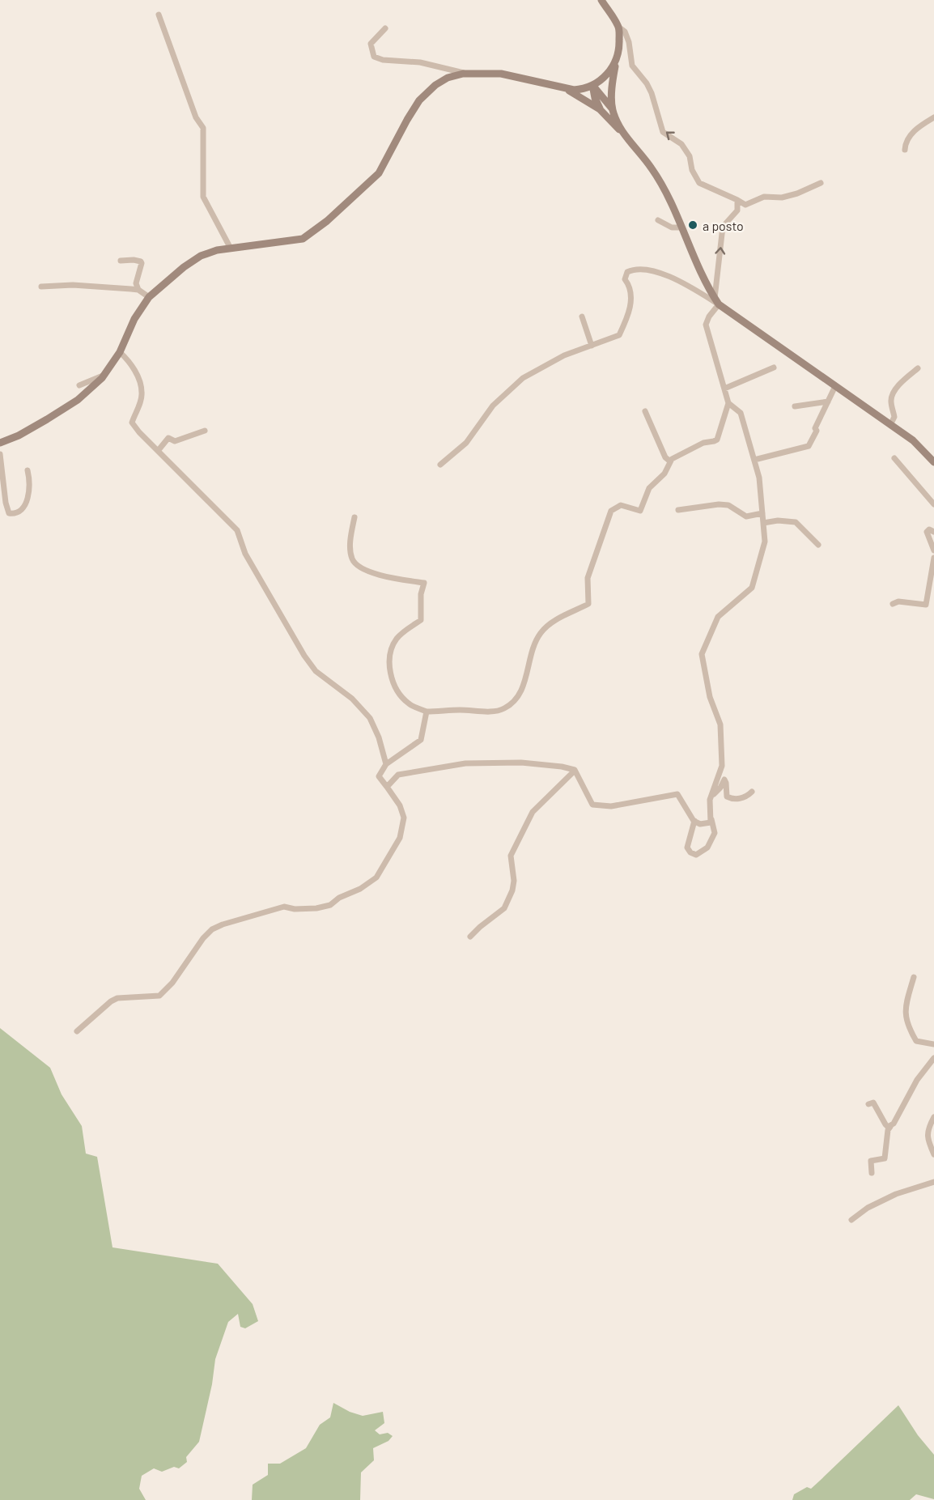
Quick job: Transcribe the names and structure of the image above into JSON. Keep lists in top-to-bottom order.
{
  "places": ["a posto"]
}
